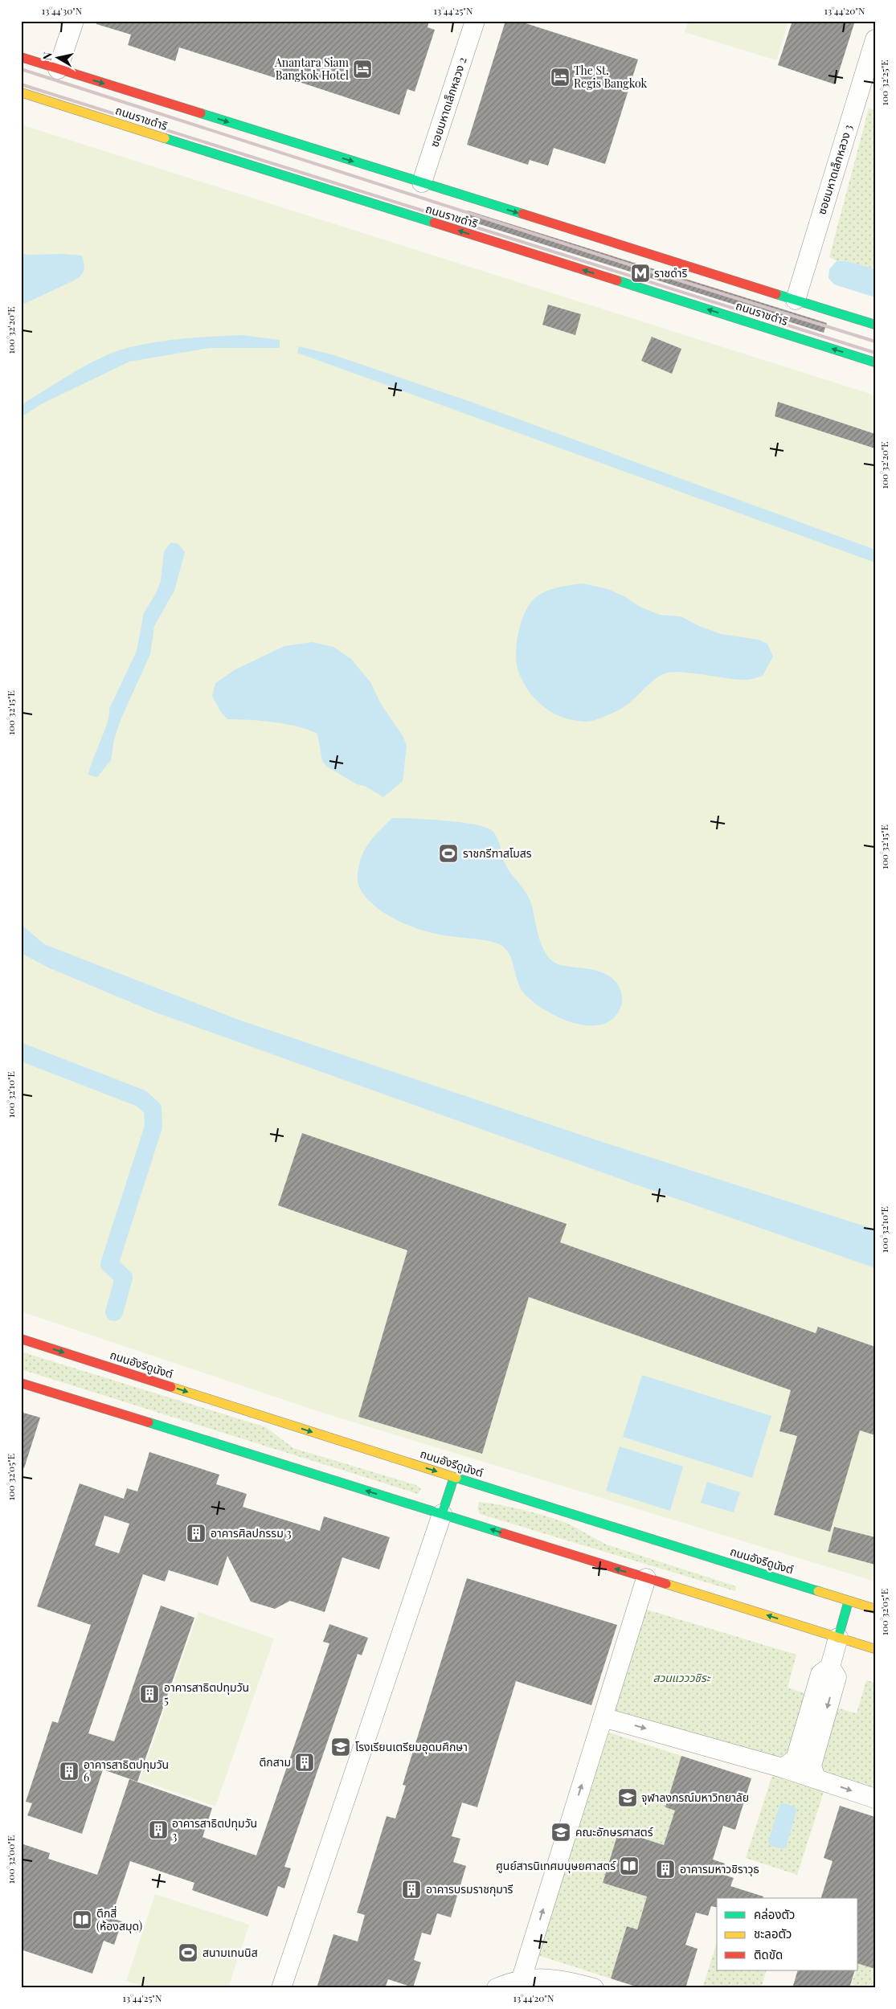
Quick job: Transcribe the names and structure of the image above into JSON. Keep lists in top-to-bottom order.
{
  "streets": {
    "main road": ["ถนนราชดำริ", "ถนนอังรีดูนังต์"],
    "street": ["ซอยมหาดเล็กหลวง 2", "ซอยมหาดเล็กหลวง 3"]
  },
  "crossings": [
    ["ซอยมหาดเล็กหลวง 2", "ถนนราชดำริ"],
    ["ถนนราชดำริ", "ซอยมหาดเล็กหลวง 3"]
  ],
  "parks": ["สวนแวววชิระ"],
  "places": {
    "hotel": ["Anantara Siam Bangkok Hotel", "The St. Regis Bangkok"],
    "metro station": ["ราชดำริ"],
    "sports": ["ราชกรีฑาสโมสร", "สนามเทนนิส"],
    "building": [
      "อาคารศิลปกรรม 3",
      "อาคารสาธิตปทุมวัน 5",
      "ตึกสาม",
      "อาคารสาธิตปทุมวัน 6",
      "อาคารสาธิตปทุมวัน 3",
      "อาคารมหาวชิราวุธ",
      "อาคารบรมราชกุมารี"
    ],
    "school or university": ["โรงเรียนเตรียมอุดมศึกษา", "จุฬาลงกรณ์มหาวิทยาลัย", "คณะอักษรศาสตร์"],
    "library": ["ศูนย์สารนิเทศมนุษยศาสตร์", "ตึกสี่ (ห้องสมุด)"]
  },
  "legend": ["คล่องตัว", "ชะลอตัว", "ติดขัด"],
  "north": "left",
  "coordinates": [
    "13°44'30\"N",
    "13°44'25\"N",
    "13°44'20\"N",
    "100°32'25\"E",
    "100°32'20\"E",
    "100°32'15\"E",
    "100°32'10\"E",
    "100°32'05\"E",
    "100°32'00\"E"
  ]
}
